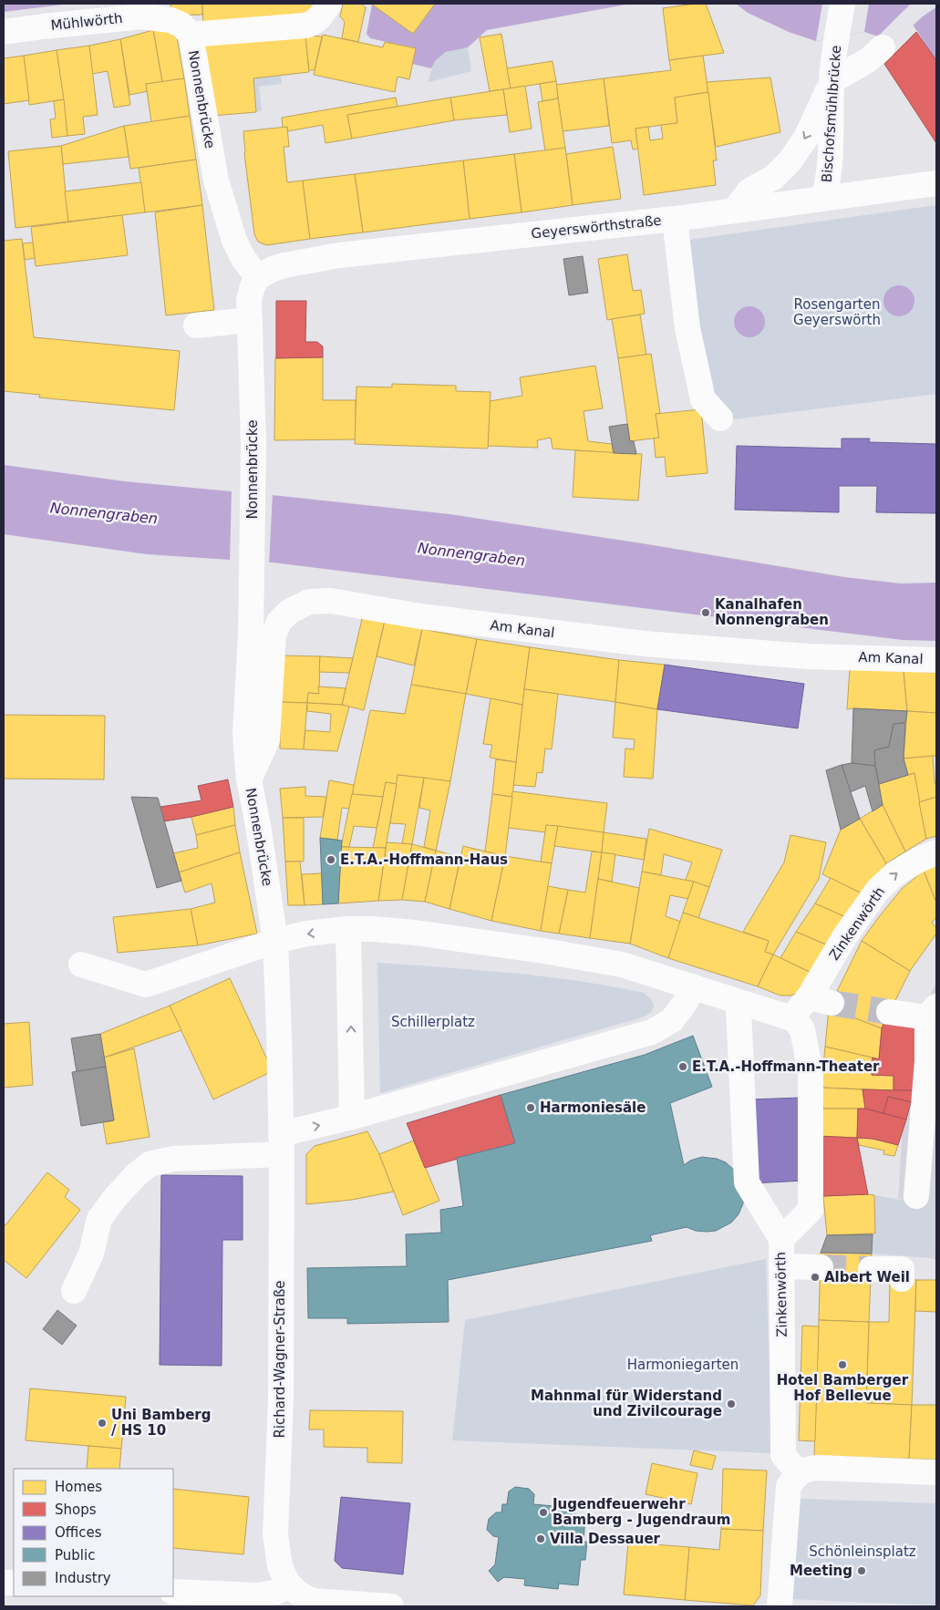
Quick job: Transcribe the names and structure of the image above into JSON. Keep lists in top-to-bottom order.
{
  "streets": {
    "street": [
      "Mühlwörth",
      "Nonnenbrücke",
      "Bischofsmühlbrücke",
      "Geyerswörthstraße",
      "Am Kanal",
      "Zinkenwörth",
      "Richard-Wagner-Straße"
    ]
  },
  "crossings": [
    ["Mühlwörth", "Nonnenbrücke"],
    ["Nonnenbrücke", "Geyerswörthstraße"],
    ["Nonnenbrücke", "Am Kanal"],
    ["Bischofsmühlbrücke", "Geyerswörthstraße"]
  ],
  "water": ["Nonnengraben"],
  "parks": [
    "Rosengarten Geyerswörth",
    "Schillerplatz",
    "Harmoniegarten",
    "Schönleinsplatz"
  ],
  "places": [
    "Kanalhafen Nonnengraben",
    "E.T.A.-Hoffmann-Haus",
    "E.T.A.-Hoffmann-Theater",
    "Harmoniesäle",
    "Albert Weil",
    "Hotel Bamberger Hof Bellevue",
    "Mahnmal für Widerstand und Zivilcourage",
    "Uni Bamberg / HS 10",
    "Jugendfeuerwehr Bamberg - Jugendraum",
    "Villa Dessauer",
    "Meeting"
  ],
  "legend": [
    "Homes",
    "Shops",
    "Offices",
    "Public",
    "Industry"
  ]
}
